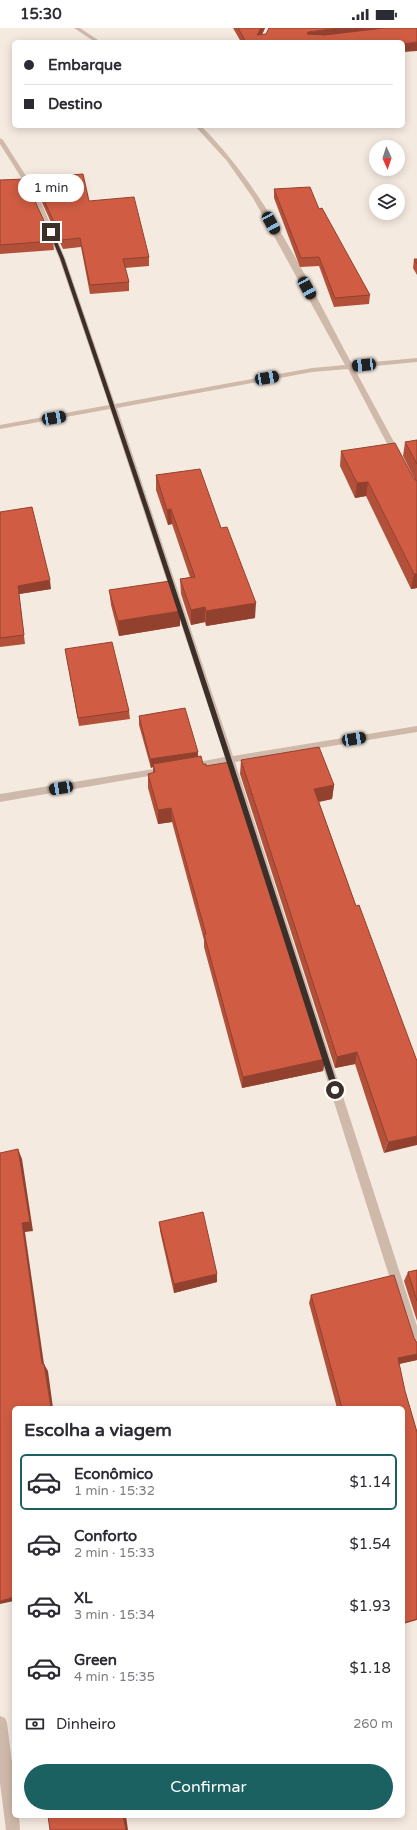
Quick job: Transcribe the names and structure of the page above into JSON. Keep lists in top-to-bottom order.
{
  "north": "bottom",
  "page": {
    "status": "15:30",
    "banner": ["Embarque", "Destino"],
    "bubble": "1 min",
    "heading": "Escolha a viagem",
    "list": [
      {
        "name": "Econômico",
        "note": "1 min · 15:32",
        "value": "$1.14"
      },
      {
        "name": "Conforto",
        "note": "2 min · 15:33",
        "value": "$1.54"
      },
      {
        "name": "XL",
        "note": "3 min · 15:34",
        "value": "$1.93"
      },
      {
        "name": "Green",
        "note": "4 min · 15:35",
        "value": "$1.18"
      }
    ],
    "pay": ["Dinheiro", "260 m"],
    "buttons": "Confirmar"
  }
}
